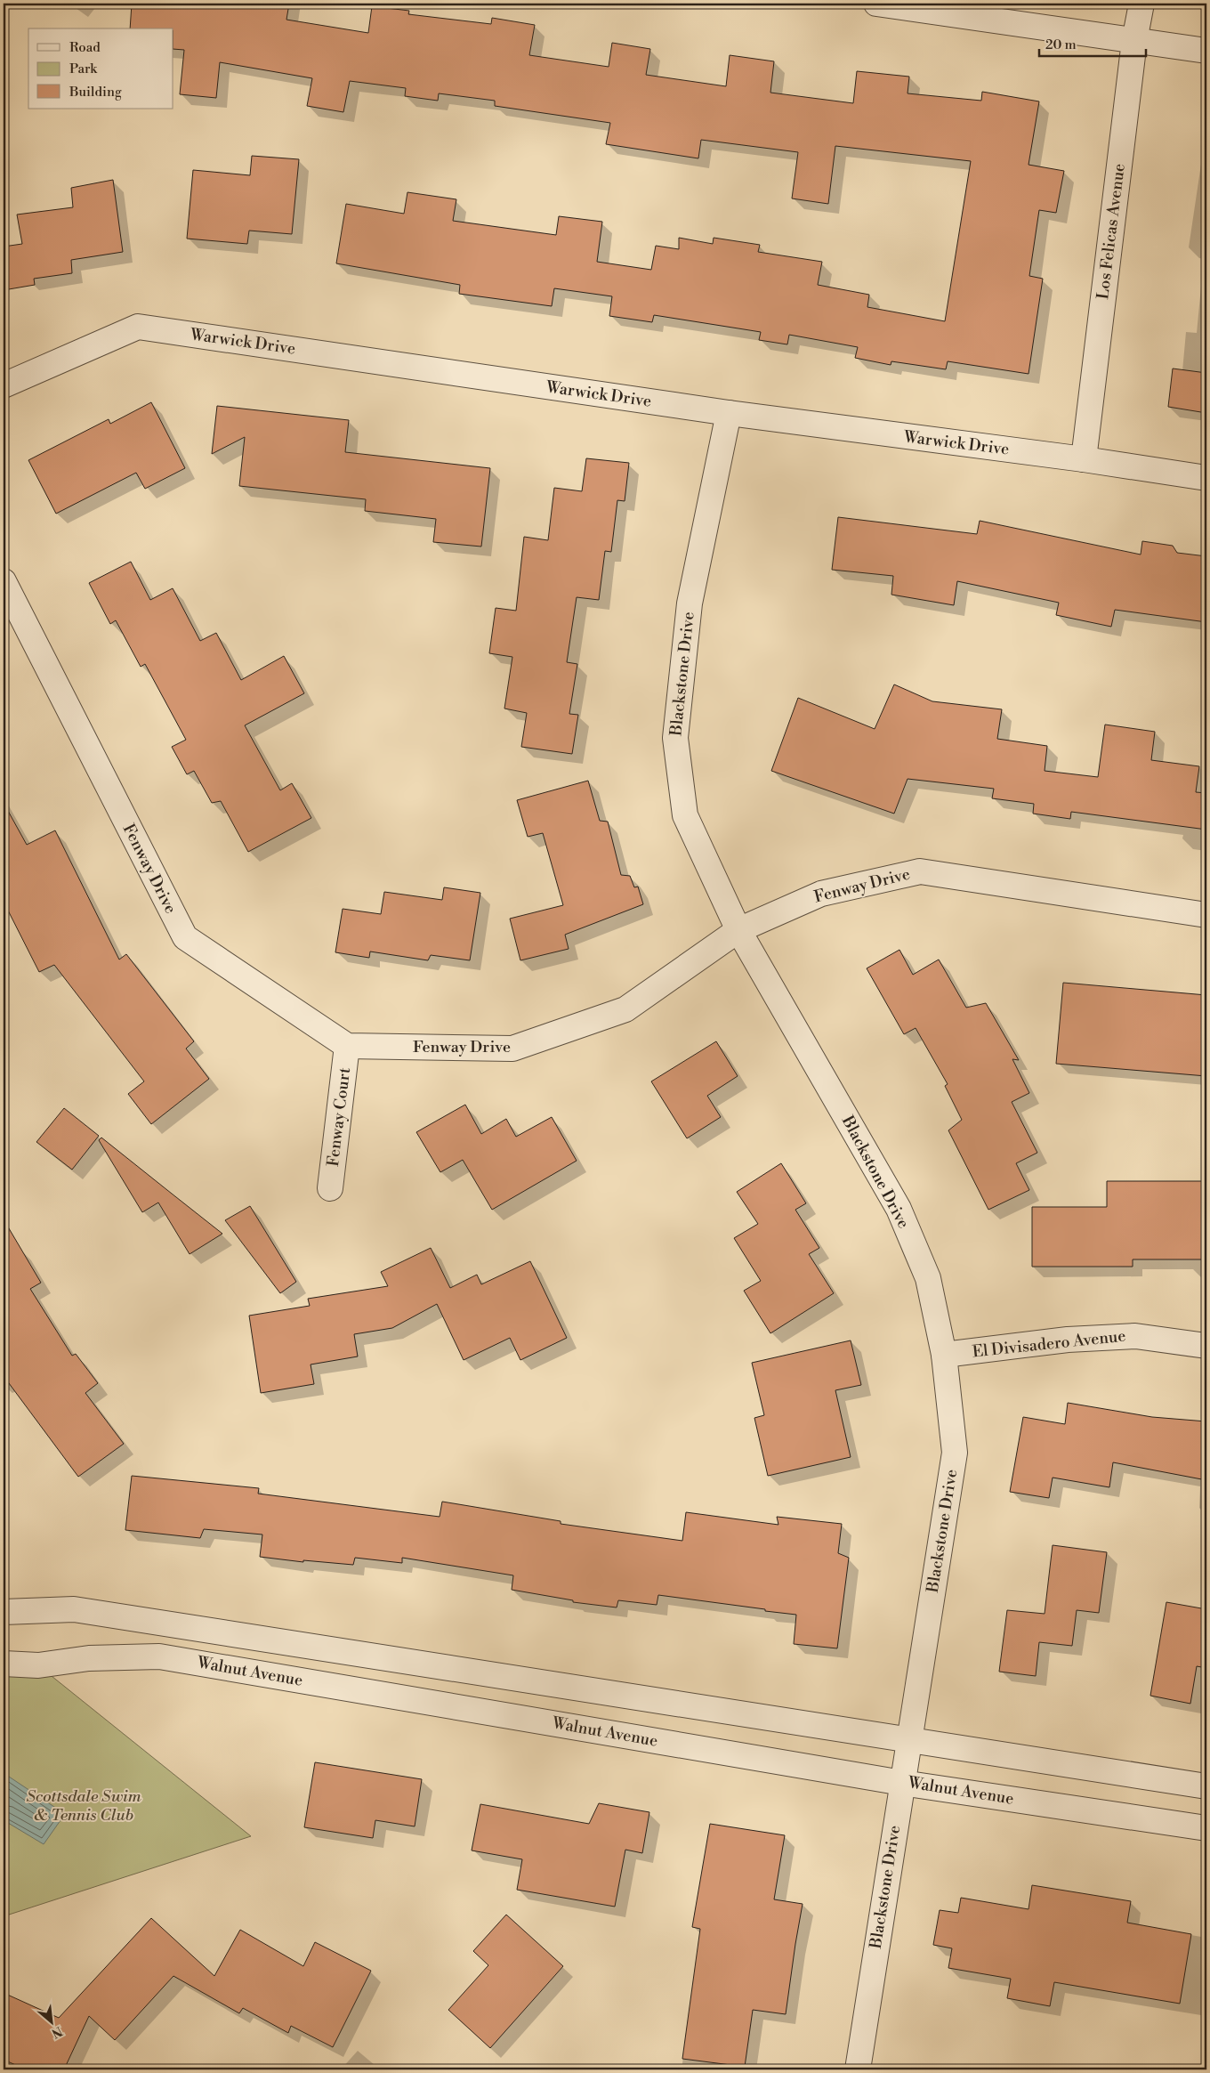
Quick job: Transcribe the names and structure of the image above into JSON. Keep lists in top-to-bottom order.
{
  "streets": {
    "street": [
      "Los Felicas Avenue",
      "Warwick Drive",
      "Blackstone Drive",
      "Fenway Drive",
      "Fenway Court",
      "El Divisadero Avenue",
      "Walnut Avenue"
    ]
  },
  "crossings": [
    ["Los Felicas Avenue", "Warwick Drive"],
    ["Warwick Drive", "Blackstone Drive"],
    ["Blackstone Drive", "Fenway Drive"],
    ["Blackstone Drive", "El Divisadero Avenue"],
    ["Blackstone Drive", "Walnut Avenue"],
    ["Fenway Drive", "Fenway Court"]
  ],
  "parks": ["Scottsdale Swim & Tennis Club"],
  "legend": ["Road", "Park", "Building"],
  "scale_bar": "20 m",
  "north": "bottom right"
}
